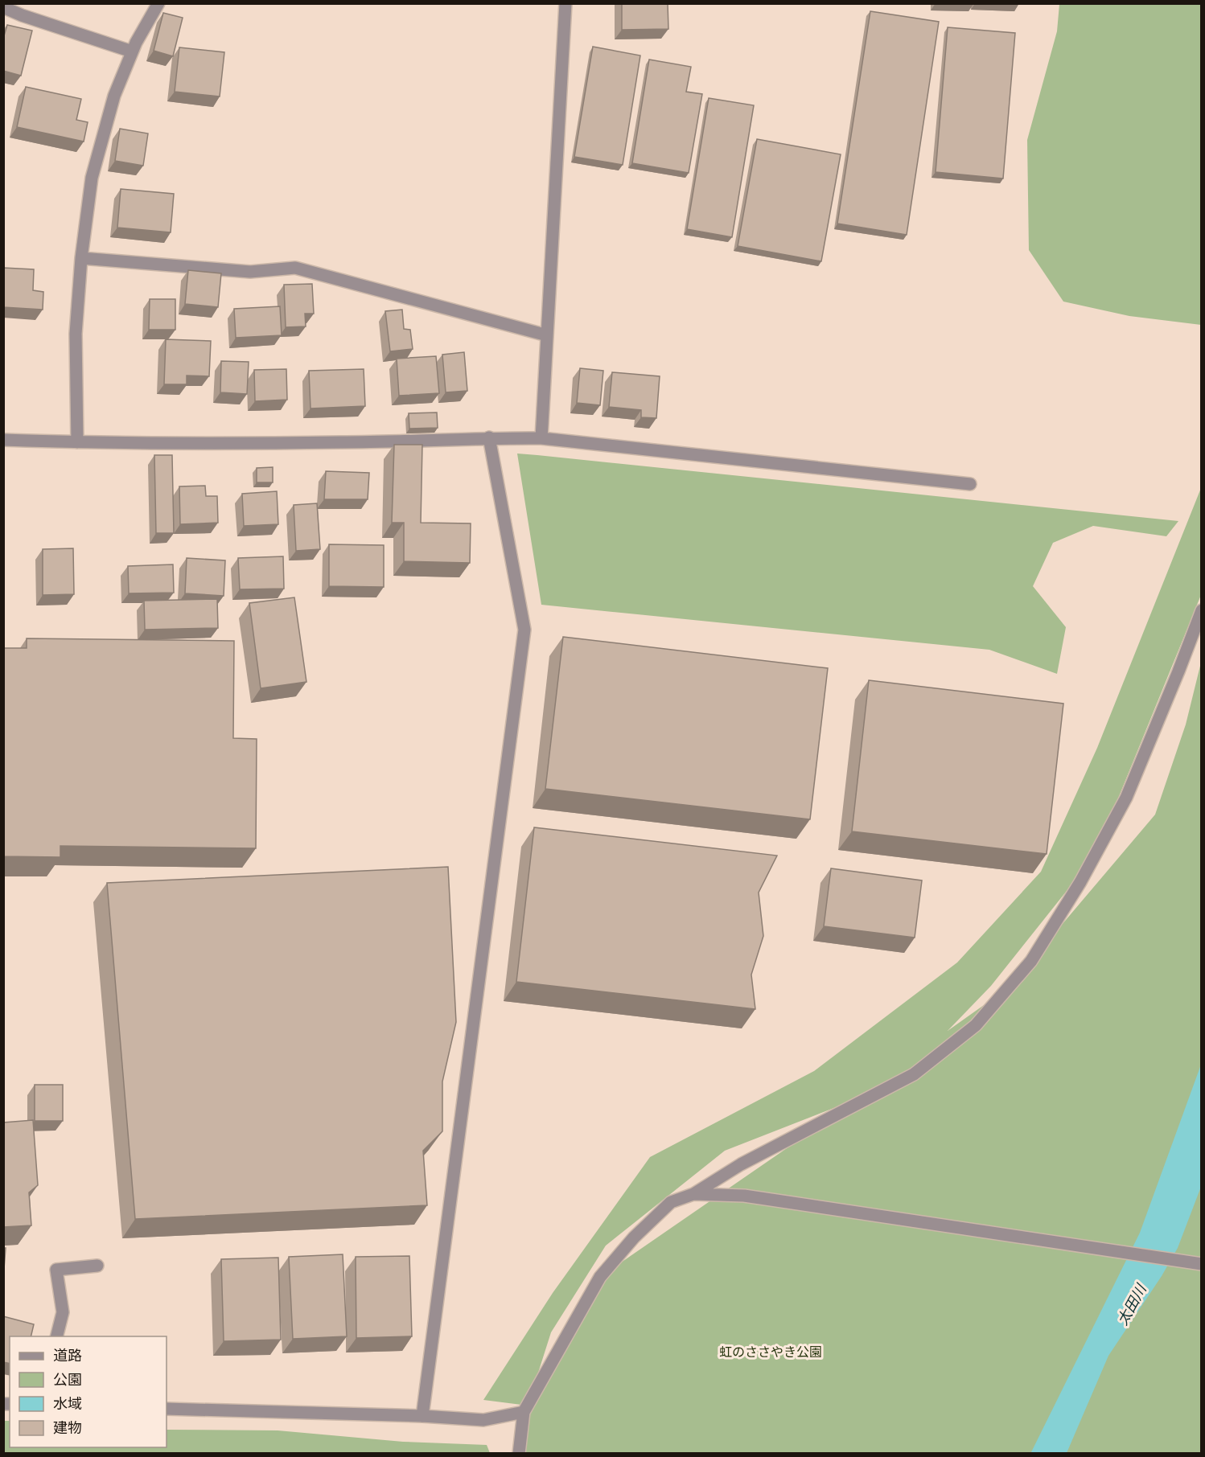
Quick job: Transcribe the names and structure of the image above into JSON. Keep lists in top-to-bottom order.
{
  "water": ["太田川"],
  "parks": ["虹のささやき公園"],
  "legend": [
    "道路",
    "公園",
    "水域",
    "建物"
  ]
}
